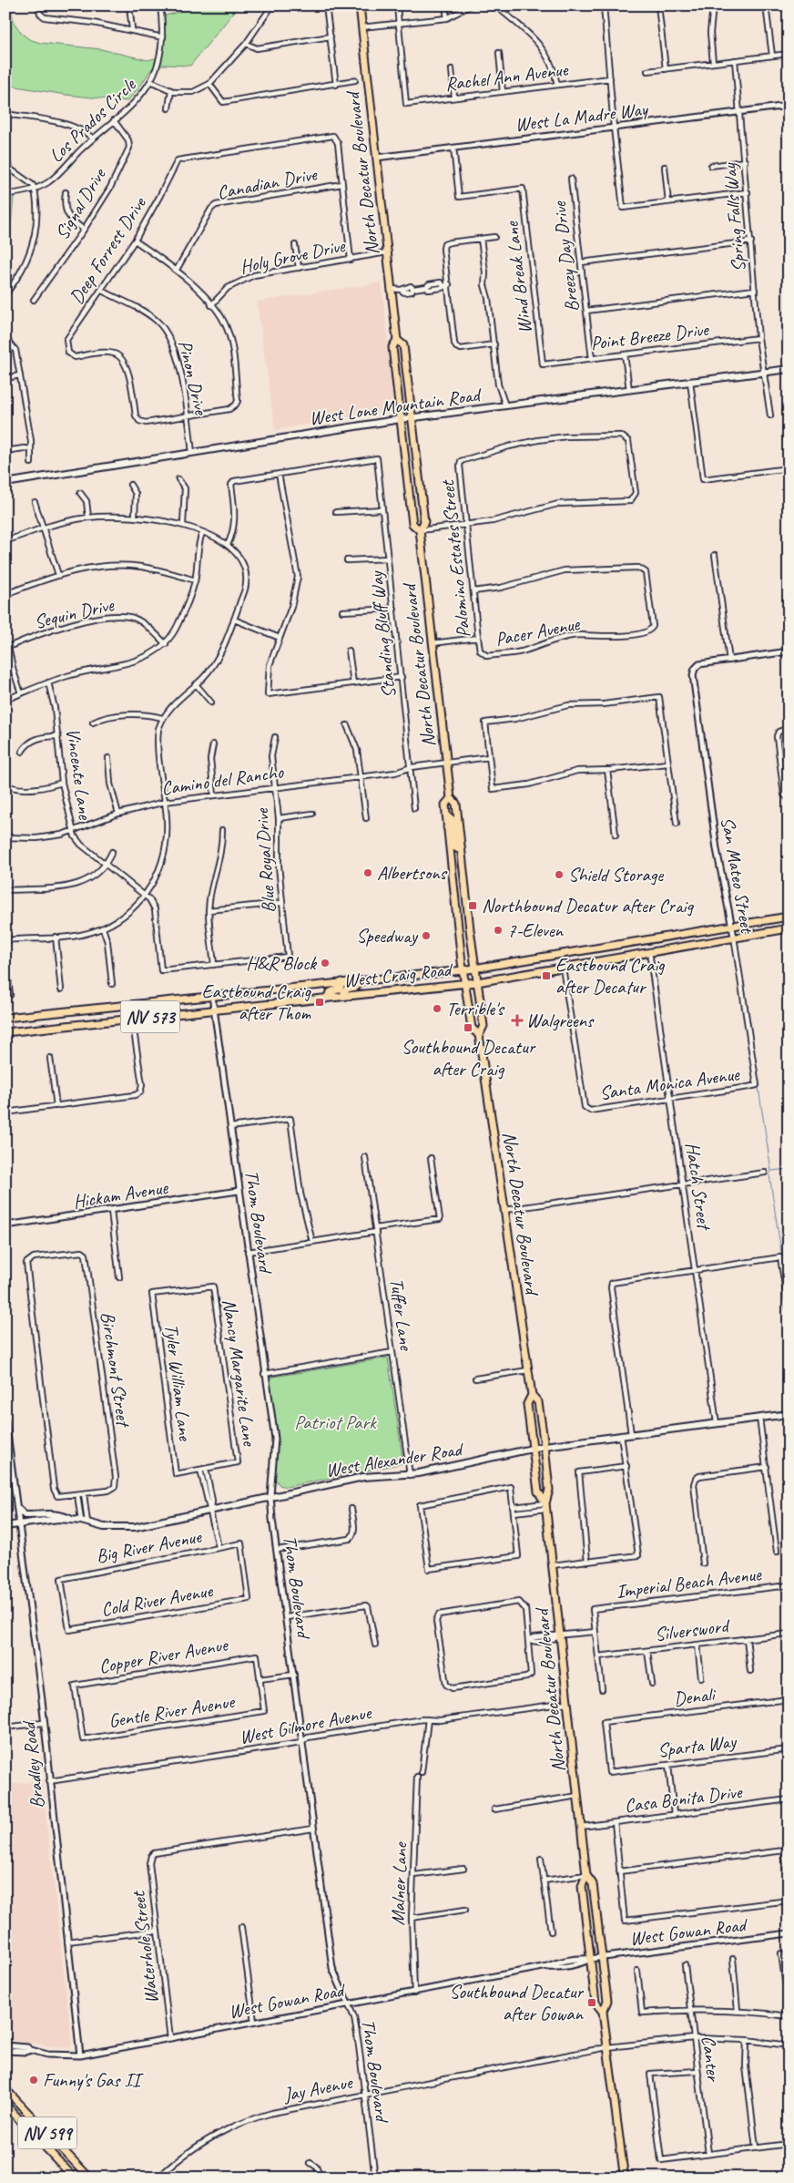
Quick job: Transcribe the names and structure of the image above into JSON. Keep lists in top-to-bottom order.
{
  "streets": {
    "main road": [
      "North Decatur Boulevard",
      "West Lone Mountain Road",
      "West Craig Road",
      "NV 573",
      "West Alexander Road",
      "NV 599"
    ],
    "street": [
      "Rachel Ann Avenue",
      "West La Madre Way",
      "Los Prados Circle",
      "Canadian Drive",
      "Signal Drive",
      "Spring Falls Way",
      "Deep Forrest Drive",
      "Holy Grove Drive",
      "Breezy Day Drive",
      "Wind Break Lane",
      "Point Breeze Drive",
      "Pinon Drive",
      "Palomino Estates Street",
      "Sequin Drive",
      "Pacer Avenue",
      "Standing Bluff Way",
      "Vincente Lane",
      "Camino del Rancho",
      "Blue Royal Drive",
      "San Mateo Street",
      "Santa Monica Avenue",
      "Hatch Street",
      "Hickam Avenue",
      "Thom Boulevard",
      "Tuffer Lane",
      "Birchmont Street",
      "Nancy Margarite Lane",
      "Tyler William Lane",
      "Big River Avenue",
      "Imperial Beach Avenue",
      "Cold River Avenue",
      "Silversword",
      "Copper River Avenue",
      "Denali",
      "Gentle River Avenue",
      "West Gilmore Avenue",
      "Sparta Way",
      "Bradley Road",
      "Casa Bonita Drive",
      "Malner Lane",
      "West Gowan Road",
      "Waterhole Street",
      "Canter",
      "Jay Avenue"
    ]
  },
  "crossings": [
    ["West La Madre Way", "North Decatur Boulevard"],
    ["West La Madre Way", "Spring Falls Way"],
    ["West La Madre Way", "Wind Break Lane"],
    ["Los Prados Circle", "Signal Drive"],
    ["North Decatur Boulevard", "Holy Grove Drive"],
    ["North Decatur Boulevard", "West Lone Mountain Road"],
    ["North Decatur Boulevard", "Camino del Rancho"],
    ["North Decatur Boulevard", "West Craig Road"],
    ["North Decatur Boulevard", "West Alexander Road"],
    ["North Decatur Boulevard", "West Gilmore Avenue"],
    ["North Decatur Boulevard", "Casa Bonita Drive"],
    ["North Decatur Boulevard", "West Gowan Road"],
    ["North Decatur Boulevard", "Jay Avenue"],
    ["Canadian Drive", "Deep Forrest Drive"],
    ["Spring Falls Way", "Point Breeze Drive"],
    ["Spring Falls Way", "West Lone Mountain Road"],
    ["Deep Forrest Drive", "Pinon Drive"],
    ["Breezy Day Drive", "Point Breeze Drive"],
    ["Wind Break Lane", "Point Breeze Drive"],
    ["Pinon Drive", "West Lone Mountain Road"],
    ["Palomino Estates Street", "Pacer Avenue"],
    ["Standing Bluff Way", "Camino del Rancho"],
    ["Vincente Lane", "Camino del Rancho"],
    ["Vincente Lane", "Blue Royal Drive"],
    ["Camino del Rancho", "Blue Royal Drive"],
    ["San Mateo Street", "West Craig Road"],
    ["San Mateo Street", "Santa Monica Avenue"],
    ["West Craig Road", "Santa Monica Avenue"],
    ["West Craig Road", "Hatch Street"],
    ["West Craig Road", "Thom Boulevard"],
    ["Santa Monica Avenue", "Hatch Street"],
    ["Hatch Street", "West Alexander Road"],
    ["Hickam Avenue", "Thom Boulevard"],
    ["Thom Boulevard", "West Alexander Road"],
    ["Thom Boulevard", "West Gilmore Avenue"],
    ["Thom Boulevard", "West Gowan Road"],
    ["Thom Boulevard", "Waterhole Street"],
    ["Thom Boulevard", "Jay Avenue"],
    ["Tuffer Lane", "West Alexander Road"],
    ["Nancy Margarite Lane", "Tyler William Lane"],
    ["West Alexander Road", "Bradley Road"],
    ["Big River Avenue", "Cold River Avenue"],
    ["Copper River Avenue", "Gentle River Avenue"],
    ["Denali", "Sparta Way"],
    ["West Gilmore Avenue", "Bradley Road"],
    ["Bradley Road", "West Gowan Road"],
    ["Malner Lane", "West Gowan Road"],
    ["West Gowan Road", "Waterhole Street"],
    ["Canter", "Jay Avenue"]
  ],
  "parks": ["Patriot Park"],
  "places": {
    "other": [
      "Albertsons",
      "Shield Storage",
      "7-Eleven",
      "Speedway",
      "H&R Block",
      "Terrible's",
      "Funny's Gas II"
    ],
    "transit": [
      "Northbound Decatur after Craig",
      "Eastbound Craig after Decatur",
      "Eastbound Craig after Thom",
      "Southbound Decatur after Craig",
      "Southbound Decatur after Gowan"
    ],
    "health": ["Walgreens"]
  }
}
